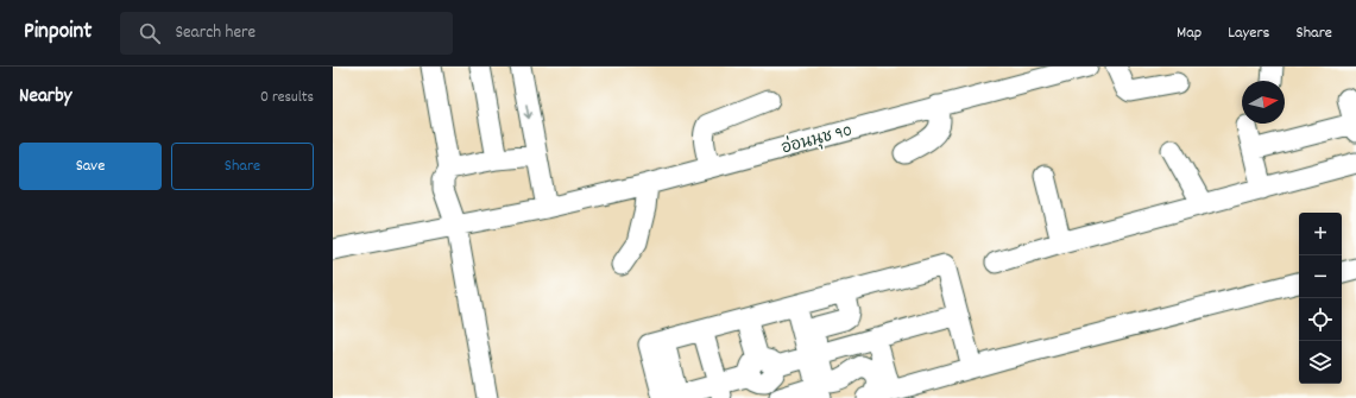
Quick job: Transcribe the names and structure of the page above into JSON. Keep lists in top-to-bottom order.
{
  "streets": {
    "street": ["อ่อนนุช 90"]
  },
  "north": "right",
  "page": {
    "header": "Pinpoint",
    "search": "Search here",
    "nav": ["Map", "Layers", "Share"],
    "heading": ["Nearby", "0 results"],
    "buttons": ["Save", "Share"],
    "map_buttons": ["+", "−"]
  }
}
